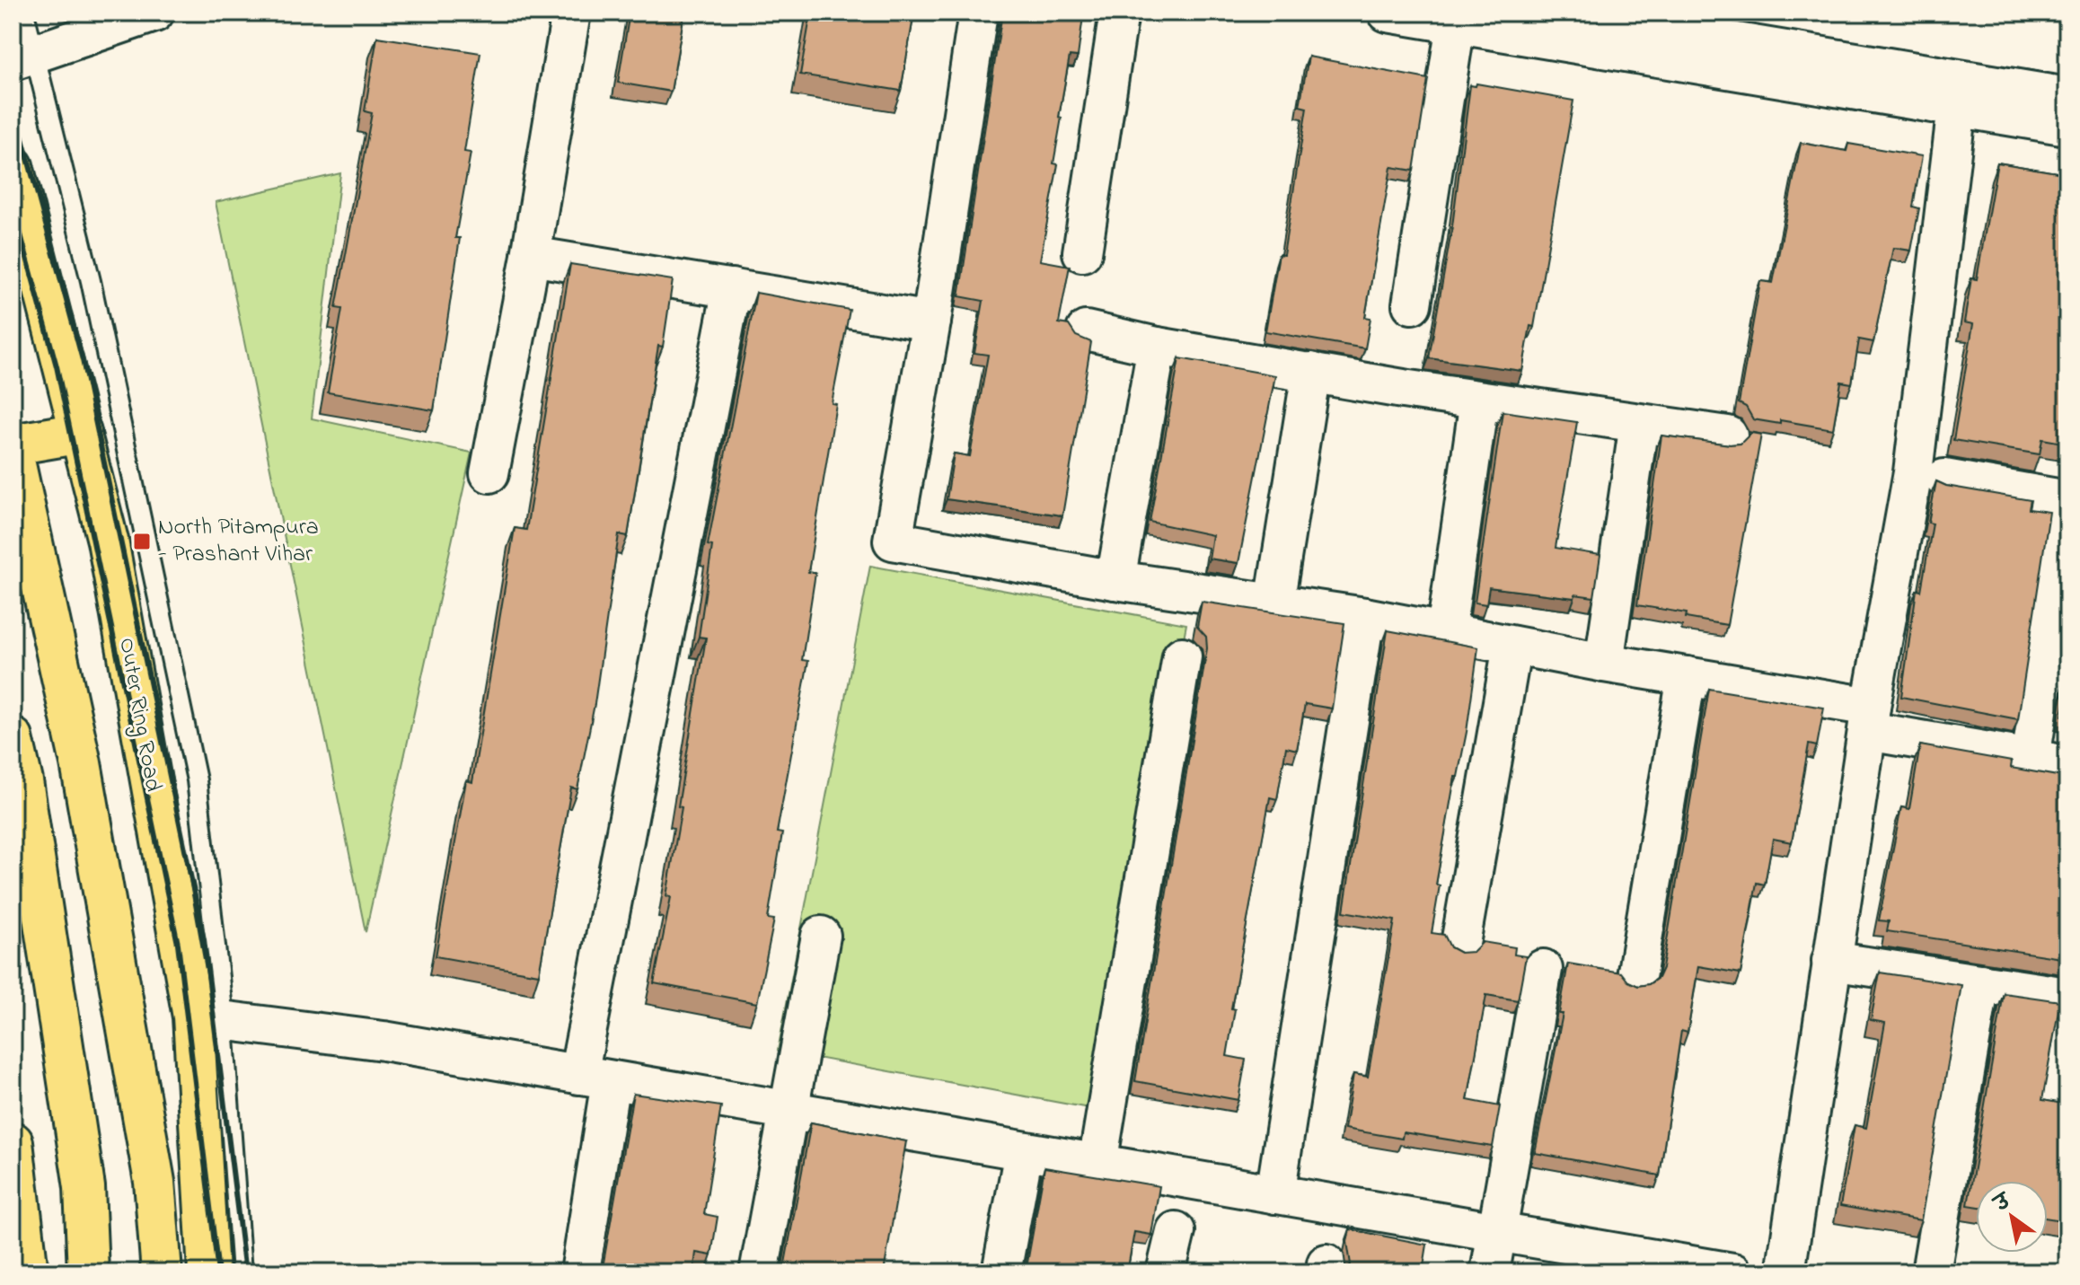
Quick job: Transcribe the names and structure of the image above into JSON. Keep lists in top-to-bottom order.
{
  "streets": {
    "main road": ["Outer Ring Road"]
  },
  "places": {
    "transit": ["North Pitampura - Prashant Vihar"]
  },
  "north": "top left"
}
